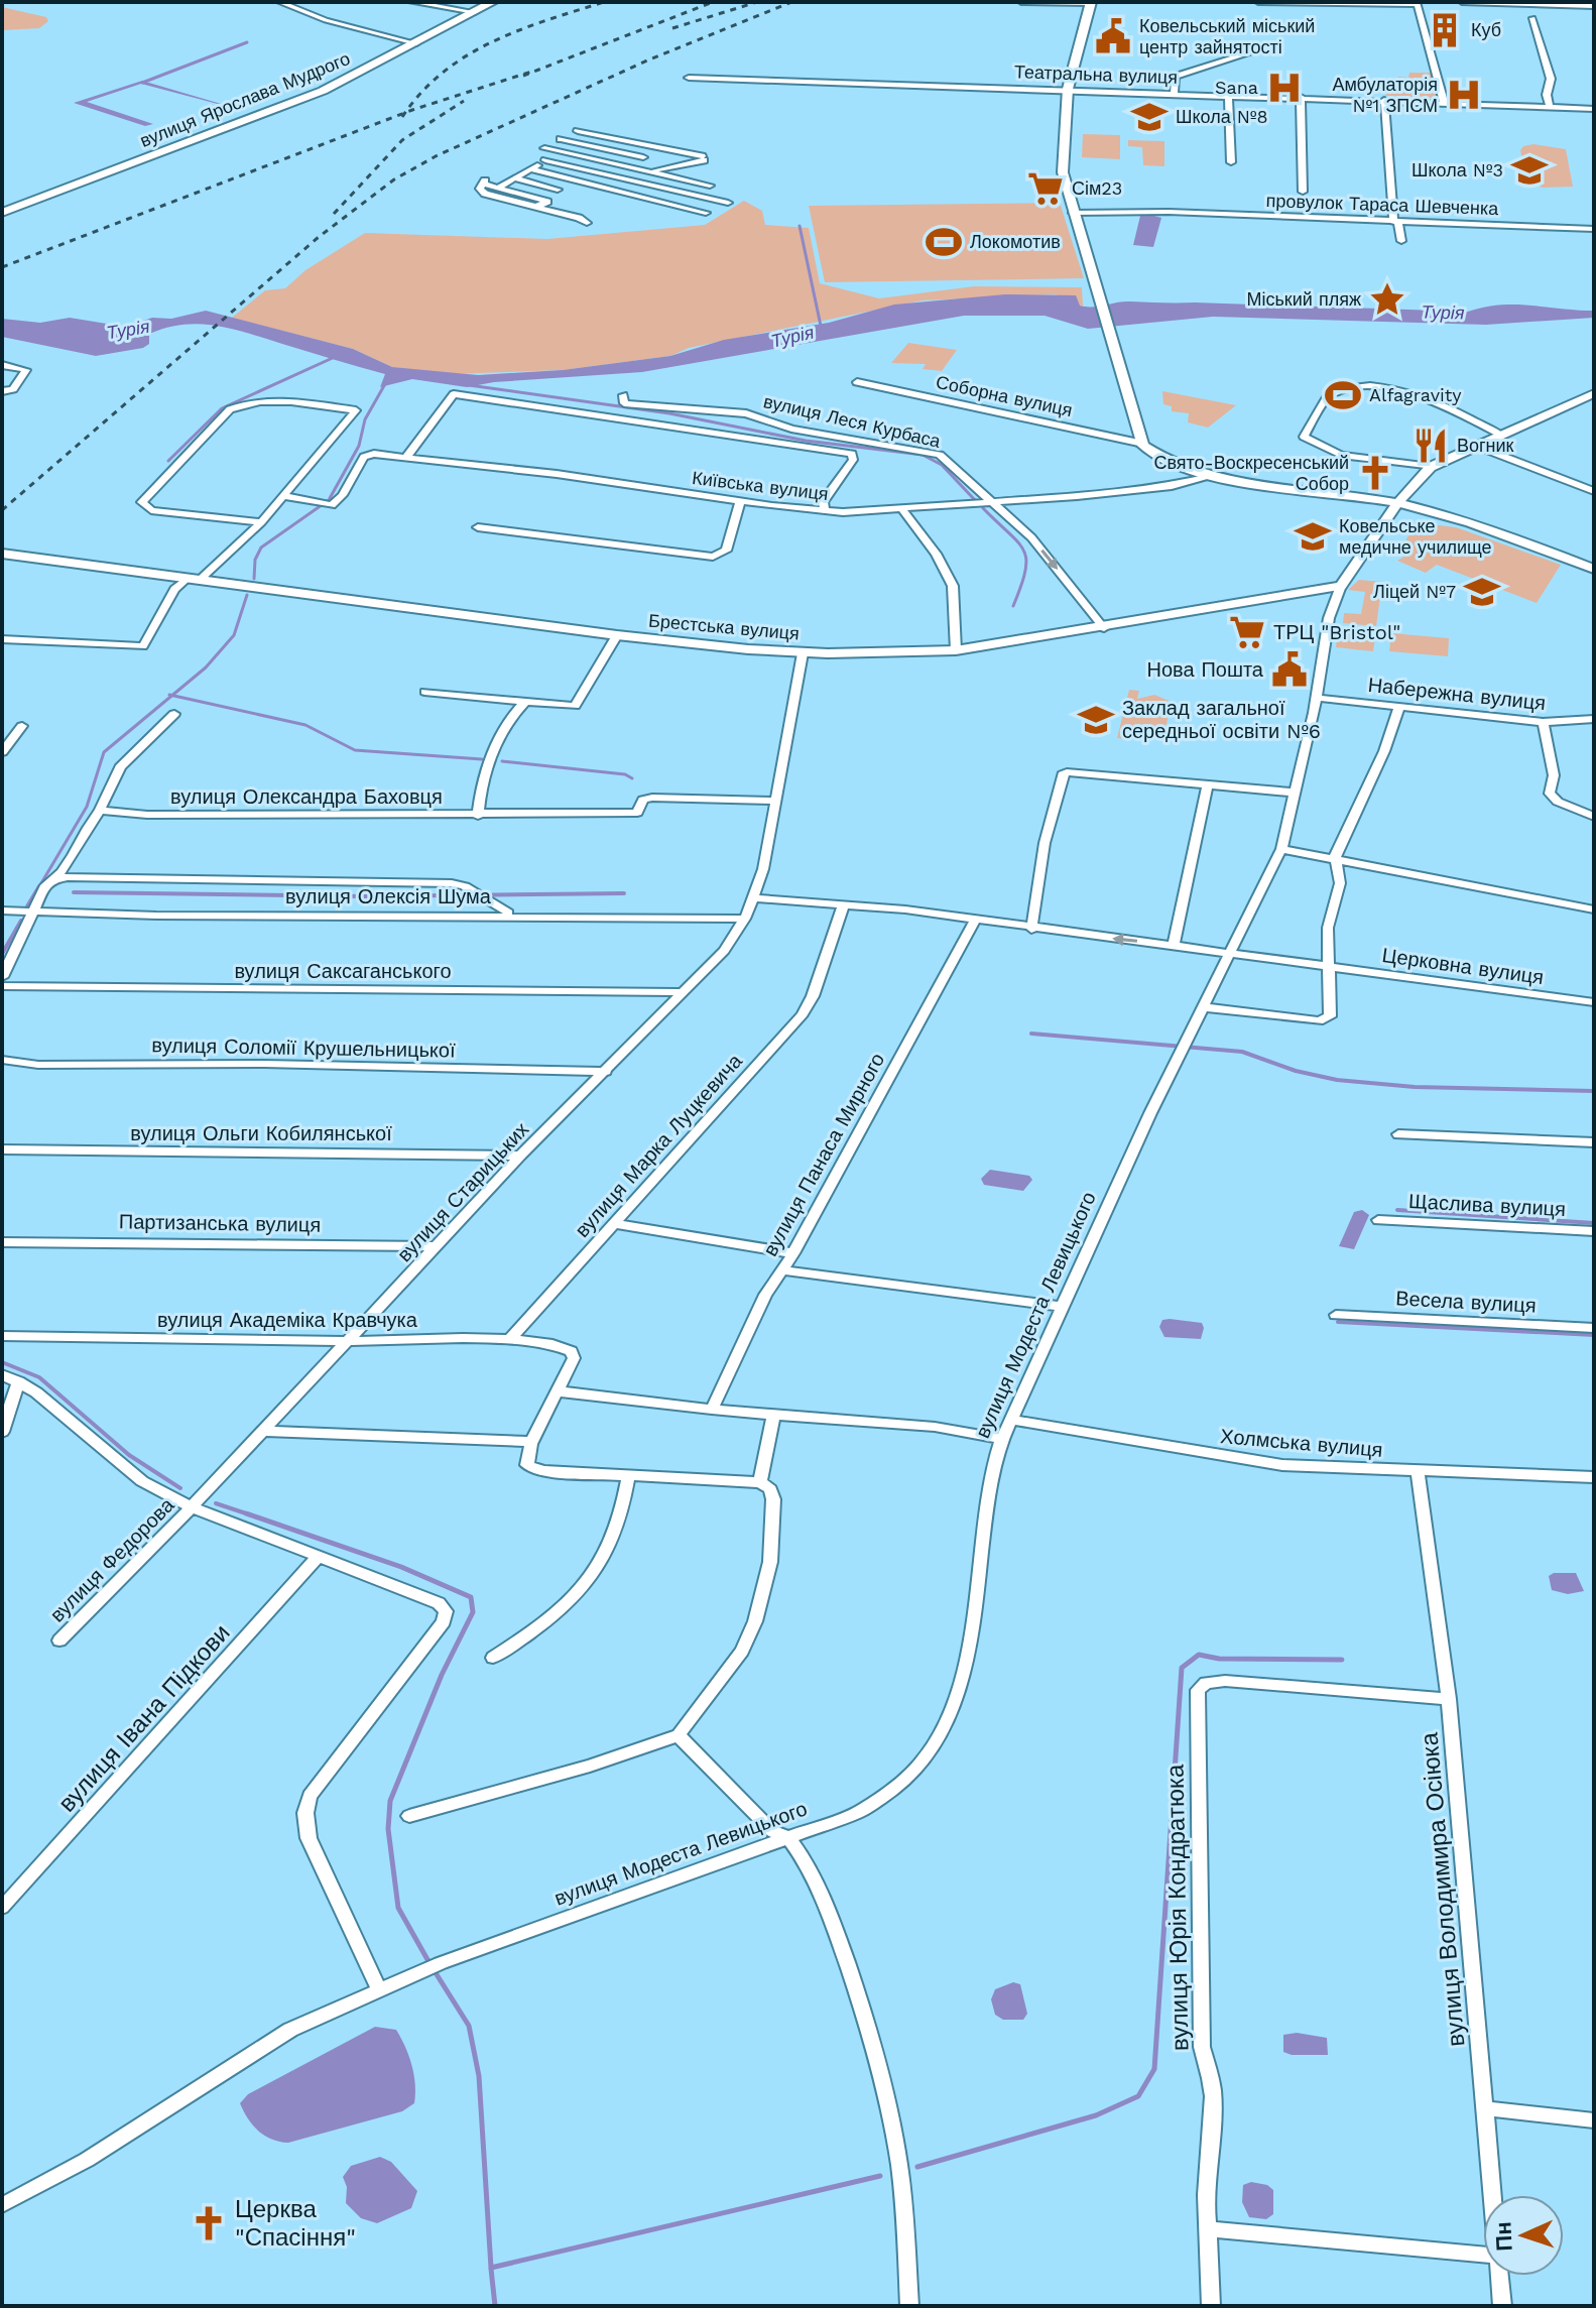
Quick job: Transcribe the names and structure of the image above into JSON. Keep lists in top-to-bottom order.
{
  "streets": {
    "highway": ["вулиця Ярослава Мудрого"],
    "main road": ["Брестська вулиця"],
    "street": [
      "Театральна вулиця",
      "провулок Тараса Шевченка",
      "Соборна вулиця",
      "вулиця Леся Курбаса",
      "Київська вулиця",
      "Набережна вулиця",
      "вулиця Олександра Баховця",
      "вулиця Олексія Шума",
      "Церковна вулиця",
      "вулиця Саксаганського",
      "вулиця Соломії Крушельницької",
      "вулиця Ольги Кобилянської",
      "вулиця Марка Луцкевича",
      "вулиця Панаса Мирного",
      "вулиця Старицьких",
      "Щаслива вулиця",
      "Партизанська вулиця",
      "Весела вулиця",
      "вулиця Модеста Левицького",
      "вулиця Академіка Кравчука",
      "Холмська вулиця",
      "вулиця Федорова",
      "вулиця Івана Підкови",
      "вулиця Володимира Осіюка",
      "вулиця Юрія Кондратюка"
    ]
  },
  "crossings": [
    ["вулиця Леся Курбаса", "Київська вулиця"],
    ["вулиця Леся Курбаса", "Брестська вулиця"],
    ["Брестська вулиця", "вулиця Старицьких"],
    ["Брестська вулиця", "вулиця Модеста Левицького"],
    ["Набережна вулиця", "вулиця Модеста Левицького"],
    ["вулиця Олександра Баховця", "вулиця Старицьких"],
    ["вулиця Олексія Шума", "вулиця Старицьких"],
    ["Церковна вулиця", "вулиця Марка Луцкевича"],
    ["Церковна вулиця", "вулиця Панаса Мирного"],
    ["Церковна вулиця", "вулиця Модеста Левицького"],
    ["вулиця Саксаганського", "вулиця Старицьких"],
    ["вулиця Соломії Крушельницької", "вулиця Старицьких"],
    ["вулиця Ольги Кобилянської", "вулиця Старицьких"],
    ["вулиця Марка Луцкевича", "вулиця Академіка Кравчука"],
    ["вулиця Старицьких", "Партизанська вулиця"],
    ["вулиця Старицьких", "вулиця Академіка Кравчука"],
    ["вулиця Старицьких", "вулиця Федорова"],
    ["вулиця Модеста Левицького", "Холмська вулиця"],
    ["Холмська вулиця", "вулиця Володимира Осіюка"],
    ["вулиця Володимира Осіюка", "вулиця Юрія Кондратюка"]
  ],
  "water": ["Турія"],
  "places": {
    "building": ["Куб"],
    "public building": ["Ковельський міський центр зайнятості", "Нова Пошта"],
    "hospital": ["Sana", "Амбулаторія №1 ЗПСМ"],
    "school or university": [
      "Школа №8",
      "Школа №3",
      "Ковельське медичне училище",
      "Ліцей №7",
      "Заклад загальної середньої освіти №6"
    ],
    "supermarket": ["Сім23", "ТРЦ \"Bristol\""],
    "sports": ["Локомотив", "Alfagravity"],
    "place": ["Міський пляж"],
    "restaurant": ["Вогник"],
    "church": ["Свято-Воскресенський Собор", "Церква \"Спасіння\""]
  },
  "north": "left"
}
